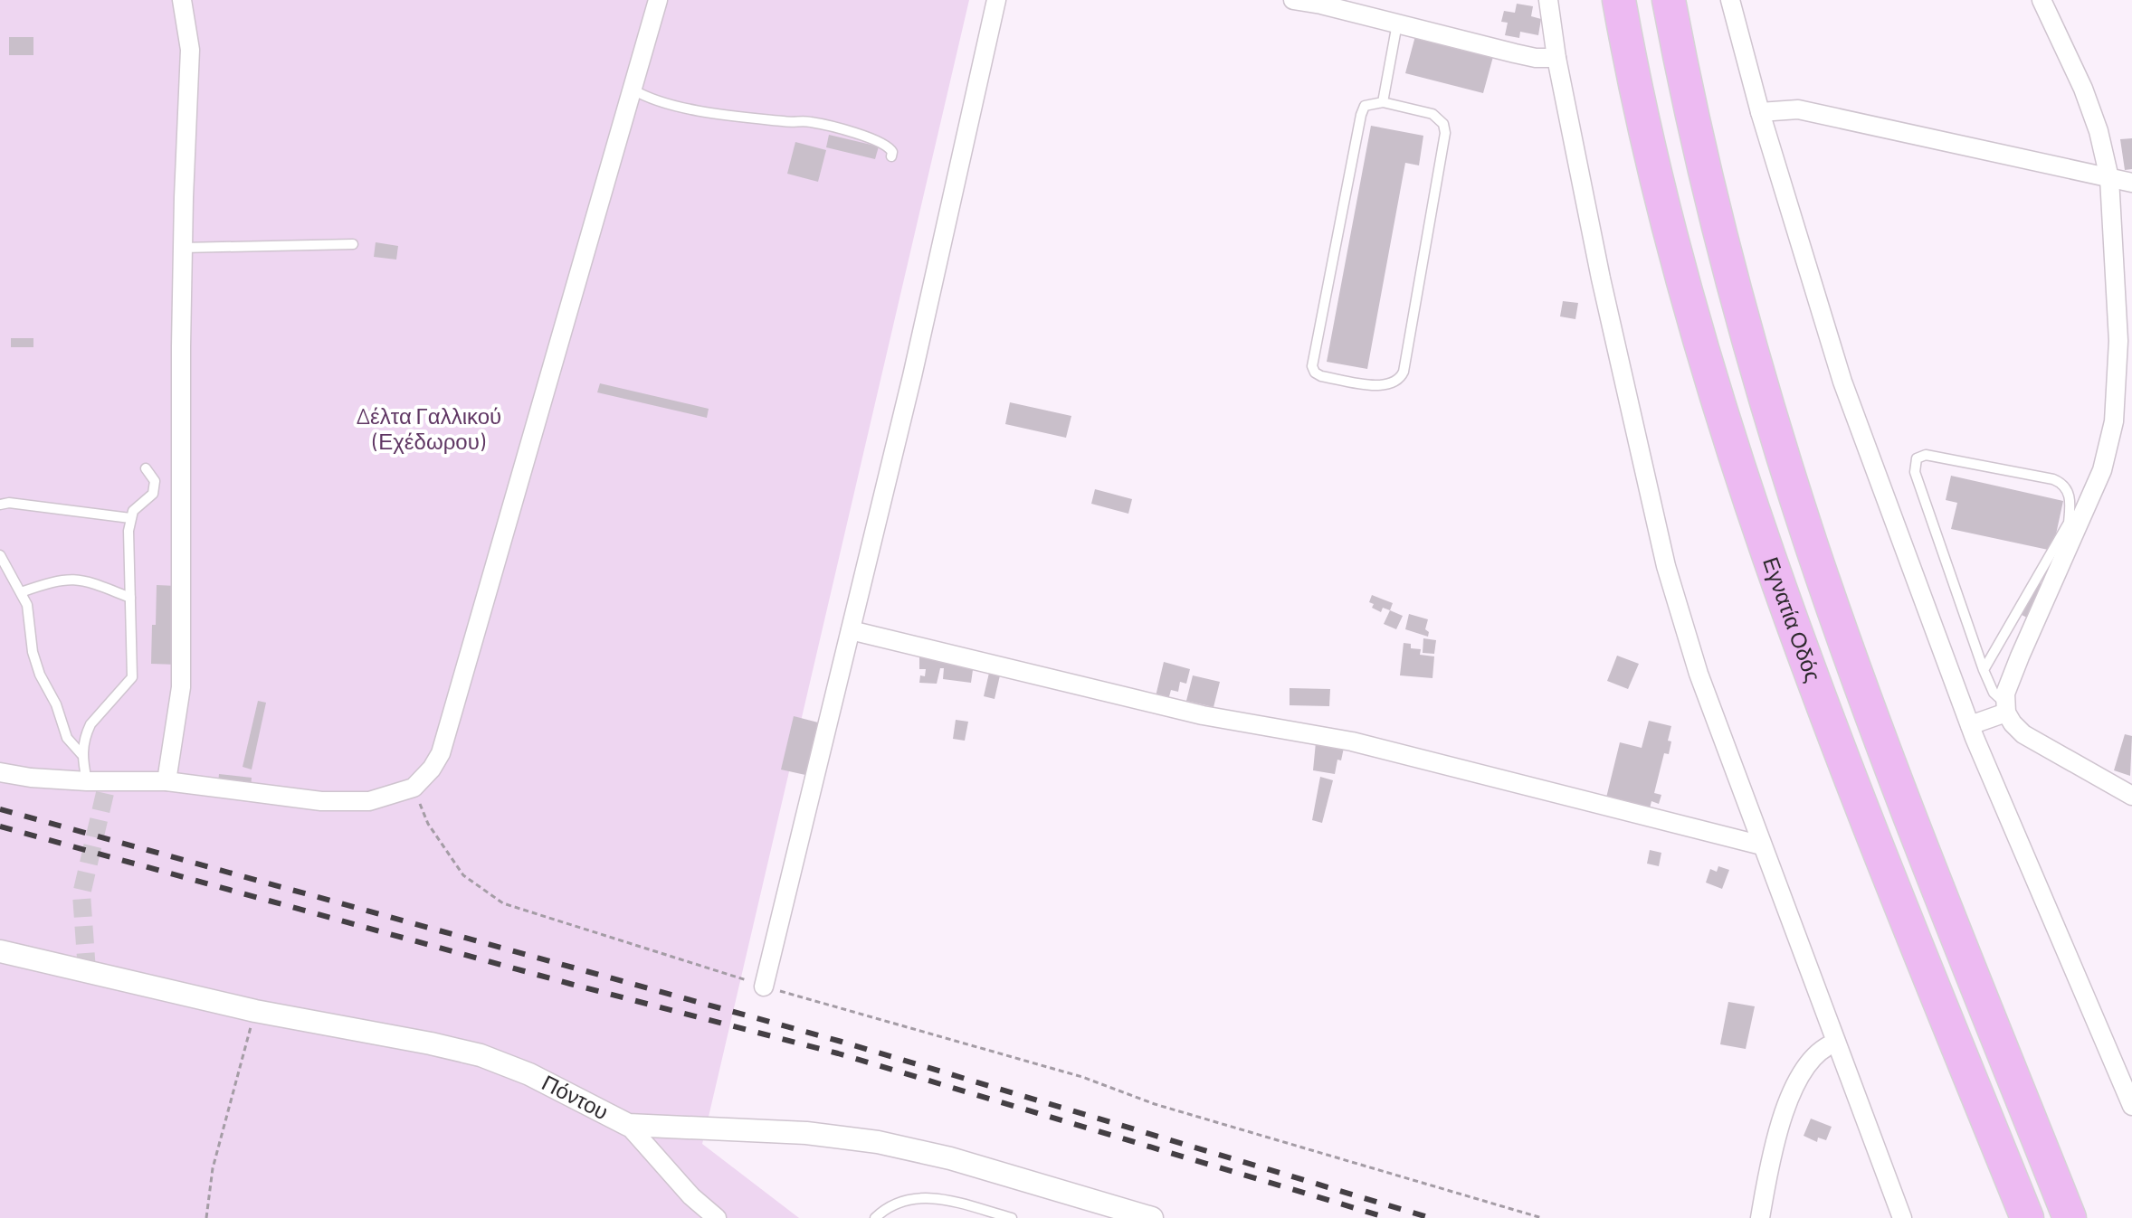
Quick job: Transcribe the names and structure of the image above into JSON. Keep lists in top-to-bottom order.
{
  "streets": {
    "highway": ["Εγνατία Οδός"],
    "street": ["Πόντου"]
  },
  "parks": ["Δέλτα Γαλλικού (Εχέδωρου)"]
}
